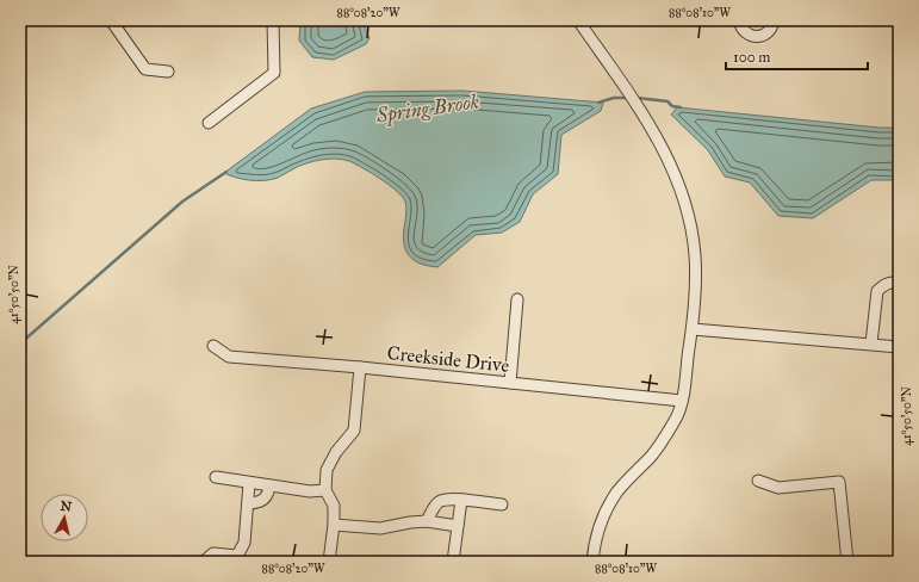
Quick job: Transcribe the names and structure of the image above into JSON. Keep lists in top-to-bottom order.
{
  "streets": {
    "street": ["Creekside Drive"]
  },
  "water": ["Spring Brook"],
  "scale_bar": "100 m",
  "north": "top",
  "coordinates": ["88°08'20\"W", "88°08'10\"W", "41°50'50\"N"]
}
